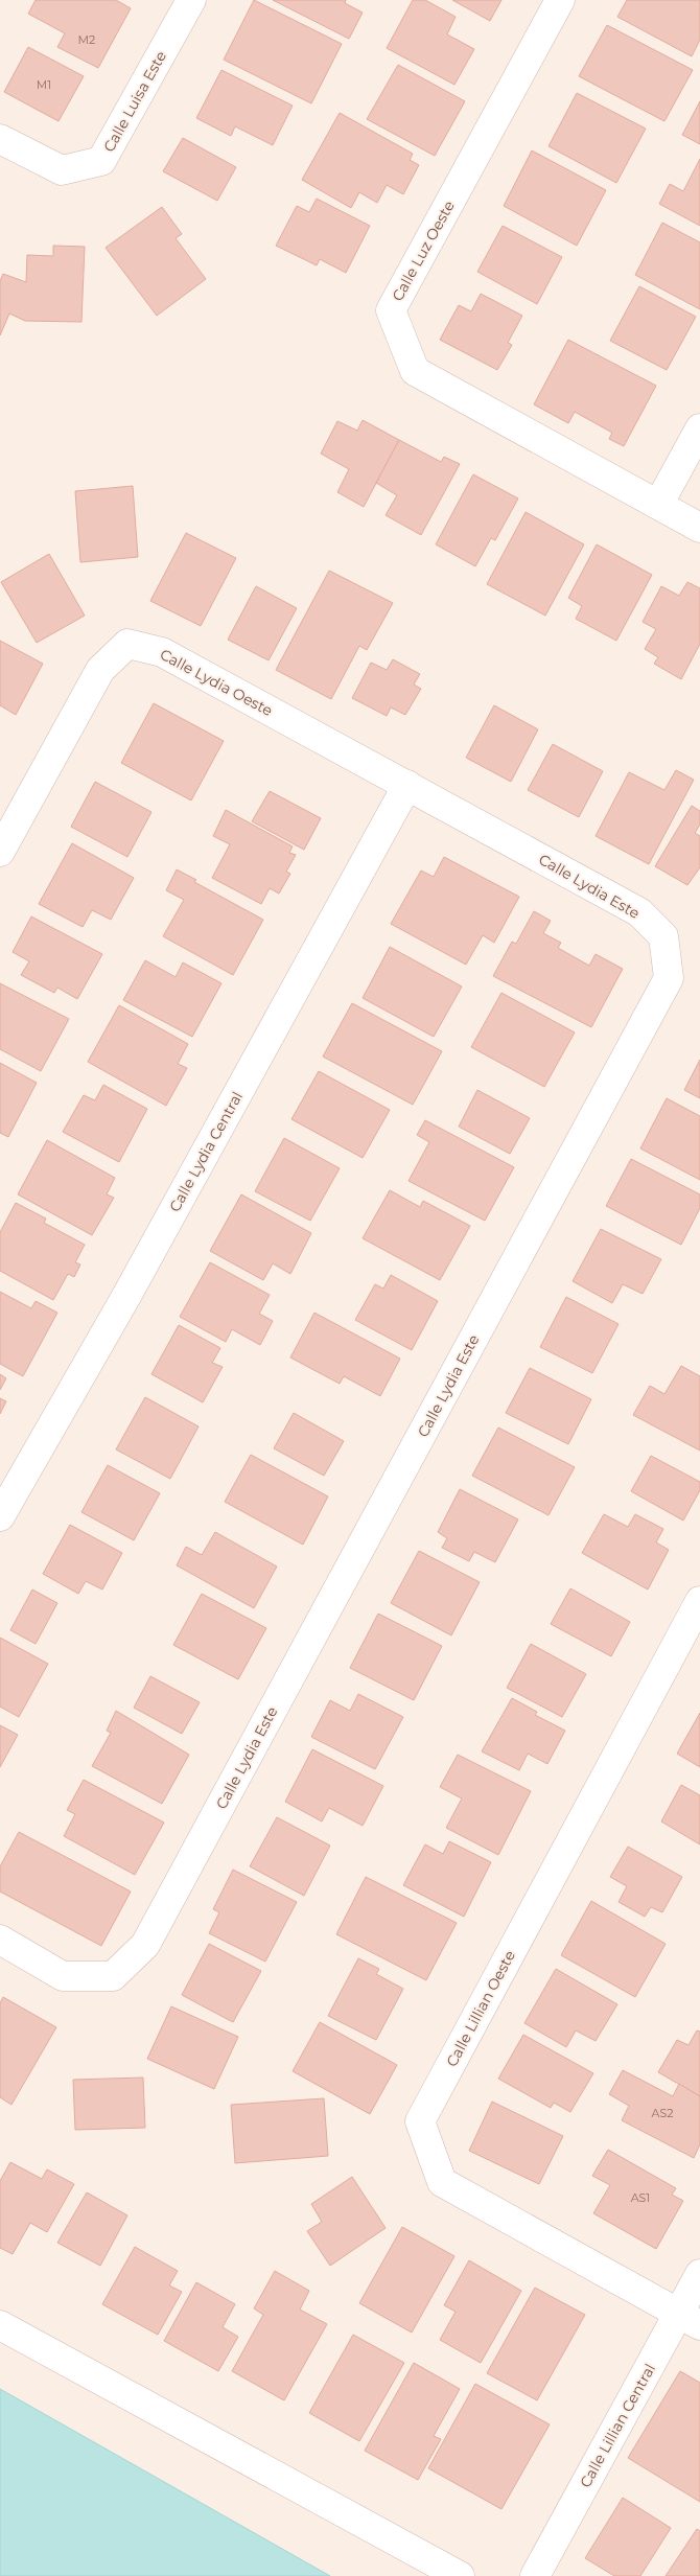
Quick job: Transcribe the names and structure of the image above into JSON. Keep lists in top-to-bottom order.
{
  "streets": {
    "street": [
      "Calle Luisa Este",
      "Calle Luz Oeste",
      "Calle Lydia Oeste",
      "Calle Lydia Este",
      "Calle Lydia Central",
      "Calle Lillian Oeste",
      "Calle Lillian Central"
    ]
  },
  "crossings": [
    ["Calle Lydia Oeste", "Calle Lydia Este"],
    ["Calle Lydia Oeste", "Calle Lydia Central"],
    ["Calle Lydia Este", "Calle Lydia Central"],
    ["Calle Lillian Oeste", "Calle Lillian Central"]
  ],
  "house_numbers": [
    "M2",
    "M1",
    "AS2",
    "AS1"
  ]
}
